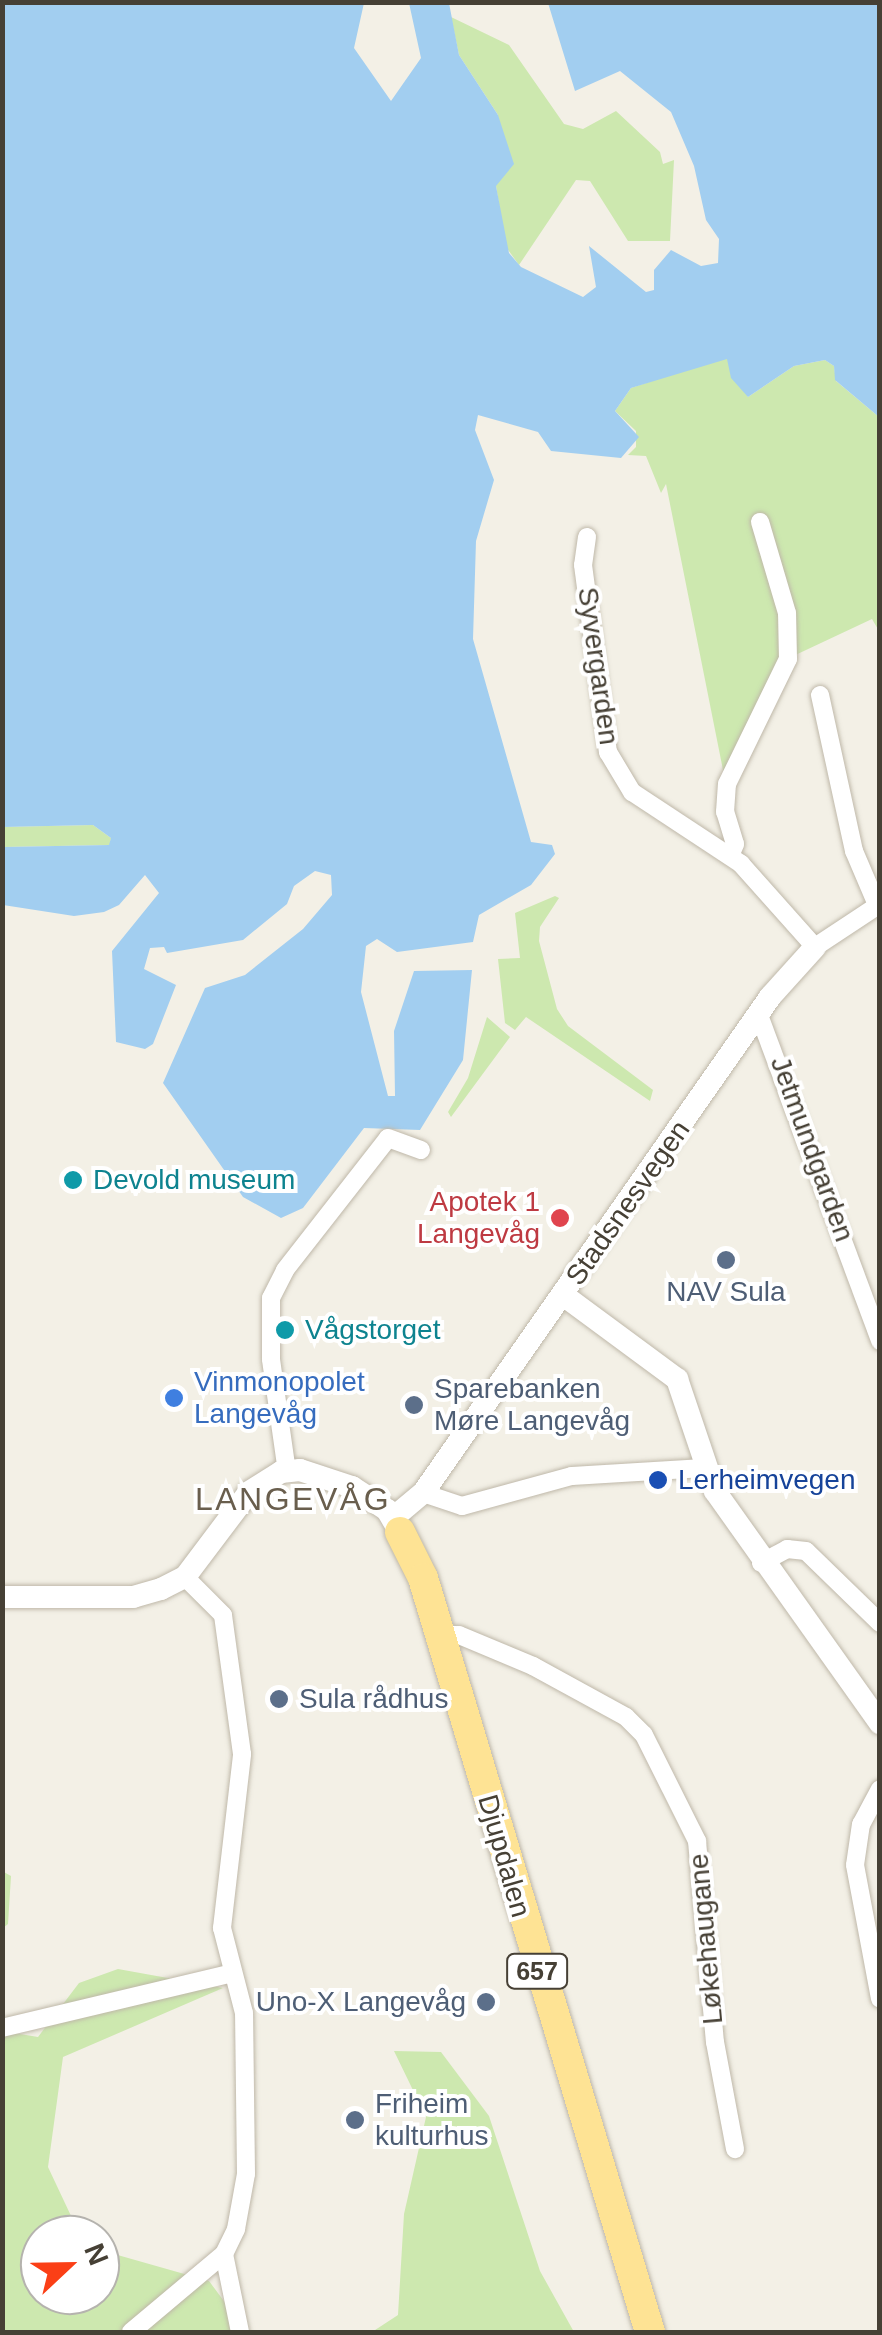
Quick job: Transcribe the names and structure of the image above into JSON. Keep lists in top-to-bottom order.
{
  "streets": {
    "main road": ["Djupdalen", "657"],
    "street": [
      "Syvergarden",
      "Jetmundgarden",
      "Stadsnesvegen",
      "Løkehaugane"
    ]
  },
  "crossings": [
    ["Syvergarden", "Stadsnesvegen"],
    ["Jetmundgarden", "Stadsnesvegen"],
    ["Stadsnesvegen", "Djupdalen"],
    ["Djupdalen", "Løkehaugane"]
  ],
  "districts": ["LANGEVÅG"],
  "places": [
    "Devold museum",
    "Apotek 1 Langevåg",
    "NAV Sula",
    "Vågstorget",
    "Vinmonopolet Langevåg",
    "Sparebanken Møre Langevåg",
    "Lerheimvegen",
    "Sula rådhus",
    "Uno-X Langevåg",
    "Friheim kulturhus"
  ],
  "north": "right"
}
